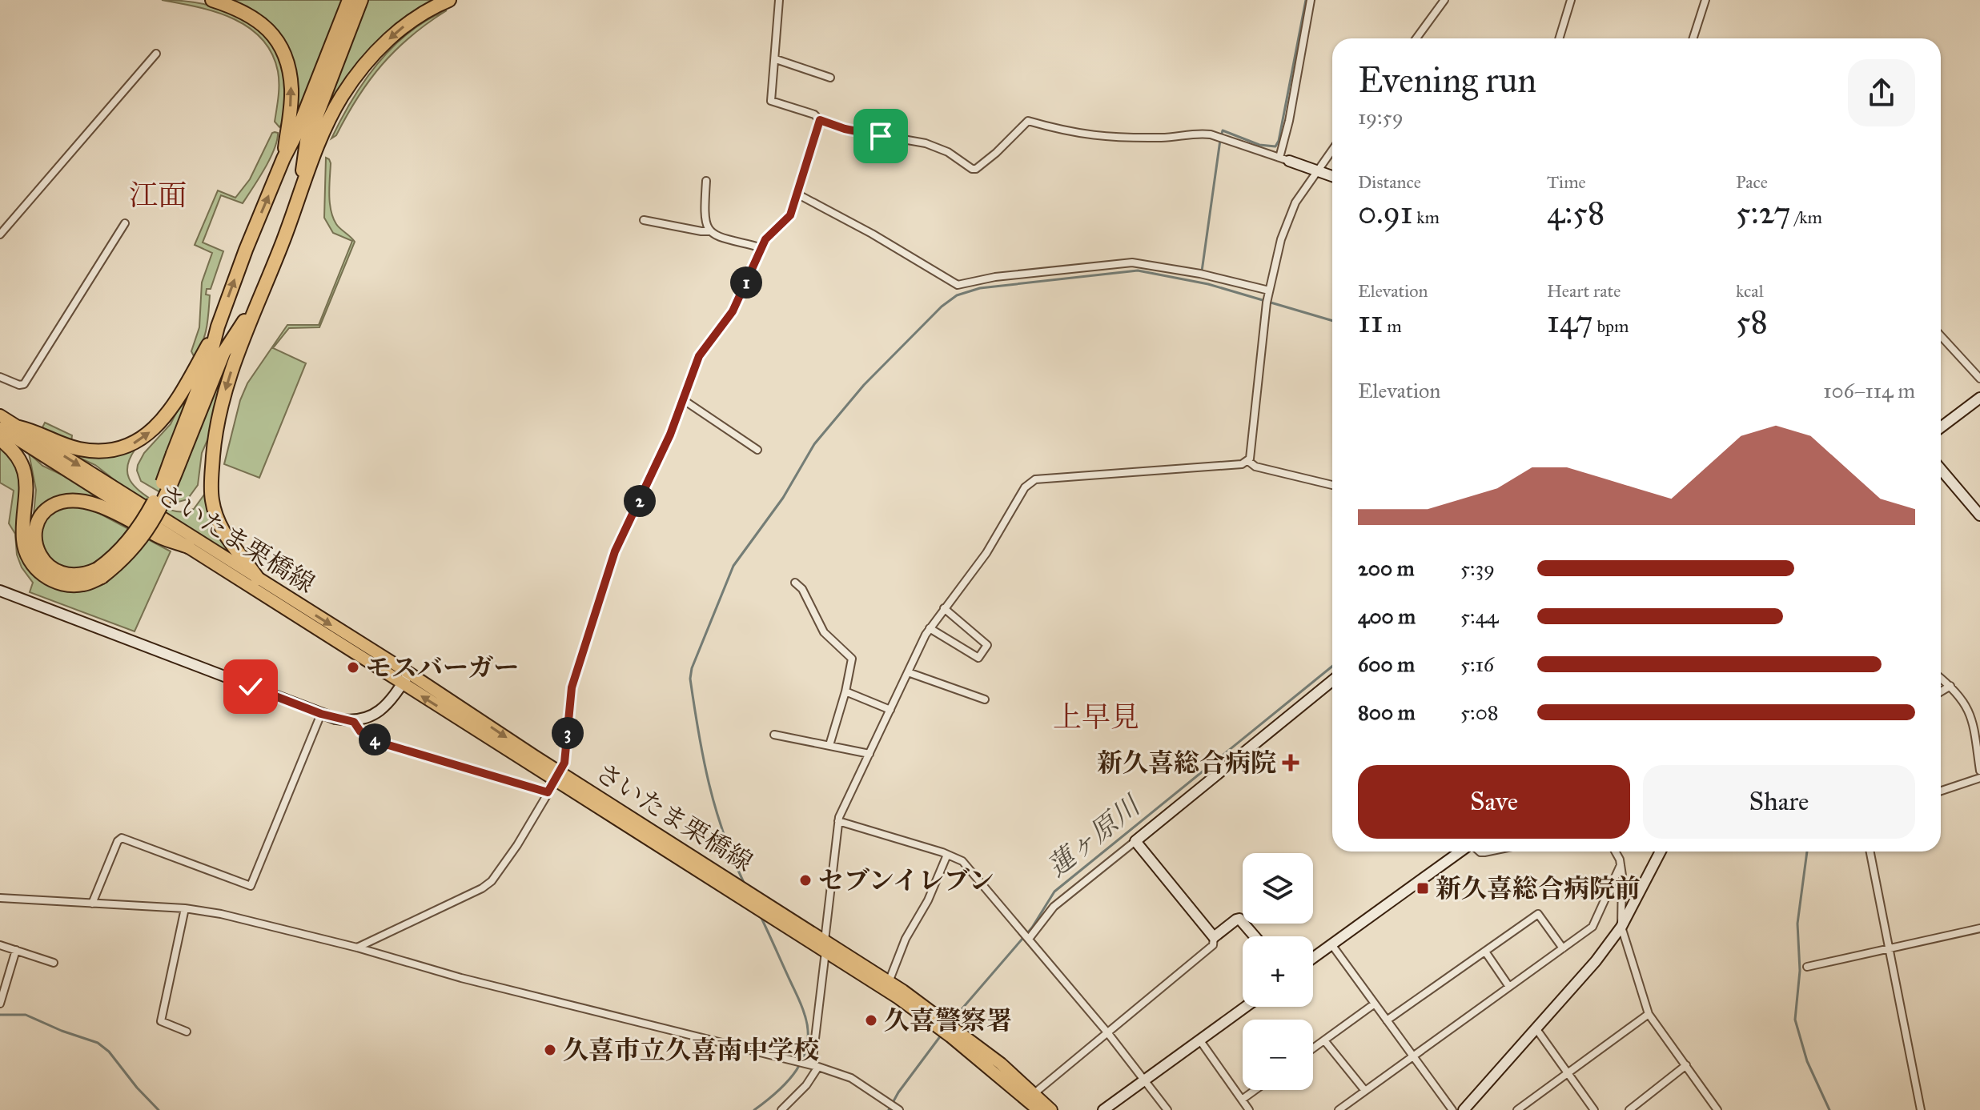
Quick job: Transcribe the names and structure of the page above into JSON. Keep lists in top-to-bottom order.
{
  "streets": {
    "main road": ["さいたま栗橋線"]
  },
  "districts": ["江面", "上早見"],
  "water": ["蓮ヶ原川"],
  "places": {
    "other": [
      "モスバーガー",
      "セブンイレブン",
      "久喜警察署",
      "久喜市立久喜南中学校"
    ],
    "health": ["新久喜総合病院"],
    "transit": ["新久喜総合病院前"]
  },
  "page": {
    "heading": ["Evening run", "19:59"],
    "stats": [
      ["Distance", "0.91 km"],
      ["Time", "4:58"],
      ["Pace", "5:27 /km"],
      ["Elevation", "11 m"],
      ["Heart rate", "147 bpm"],
      ["kcal", "58"]
    ],
    "pins": [
      "1",
      "2",
      "3",
      "4"
    ],
    "chart": ["Elevation", "106–114 m"],
    "list": [
      {
        "name": "200 m",
        "note": "5:39"
      },
      {
        "name": "400 m",
        "note": "5:44"
      },
      {
        "name": "600 m",
        "note": "5:16"
      },
      {
        "name": "800 m",
        "note": "5:08"
      }
    ],
    "buttons": ["Save", "Share"],
    "map_buttons": ["+", "−"]
  }
}
